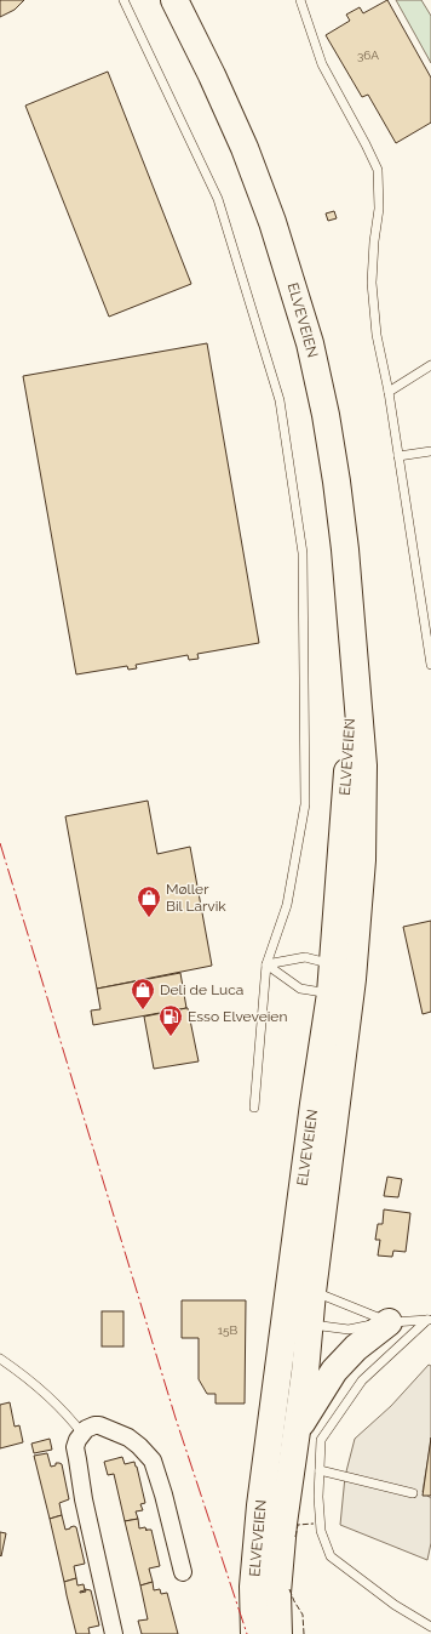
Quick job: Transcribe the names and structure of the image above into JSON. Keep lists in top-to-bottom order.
{
  "streets": {
    "highway": ["ELVEVEIEN"]
  },
  "places": {
    "shop": ["Møller Bil Larvik", "Deli de Luca"],
    "fuel station": ["Esso Elveveien"]
  },
  "house_numbers": ["36A", "15B"]
}
